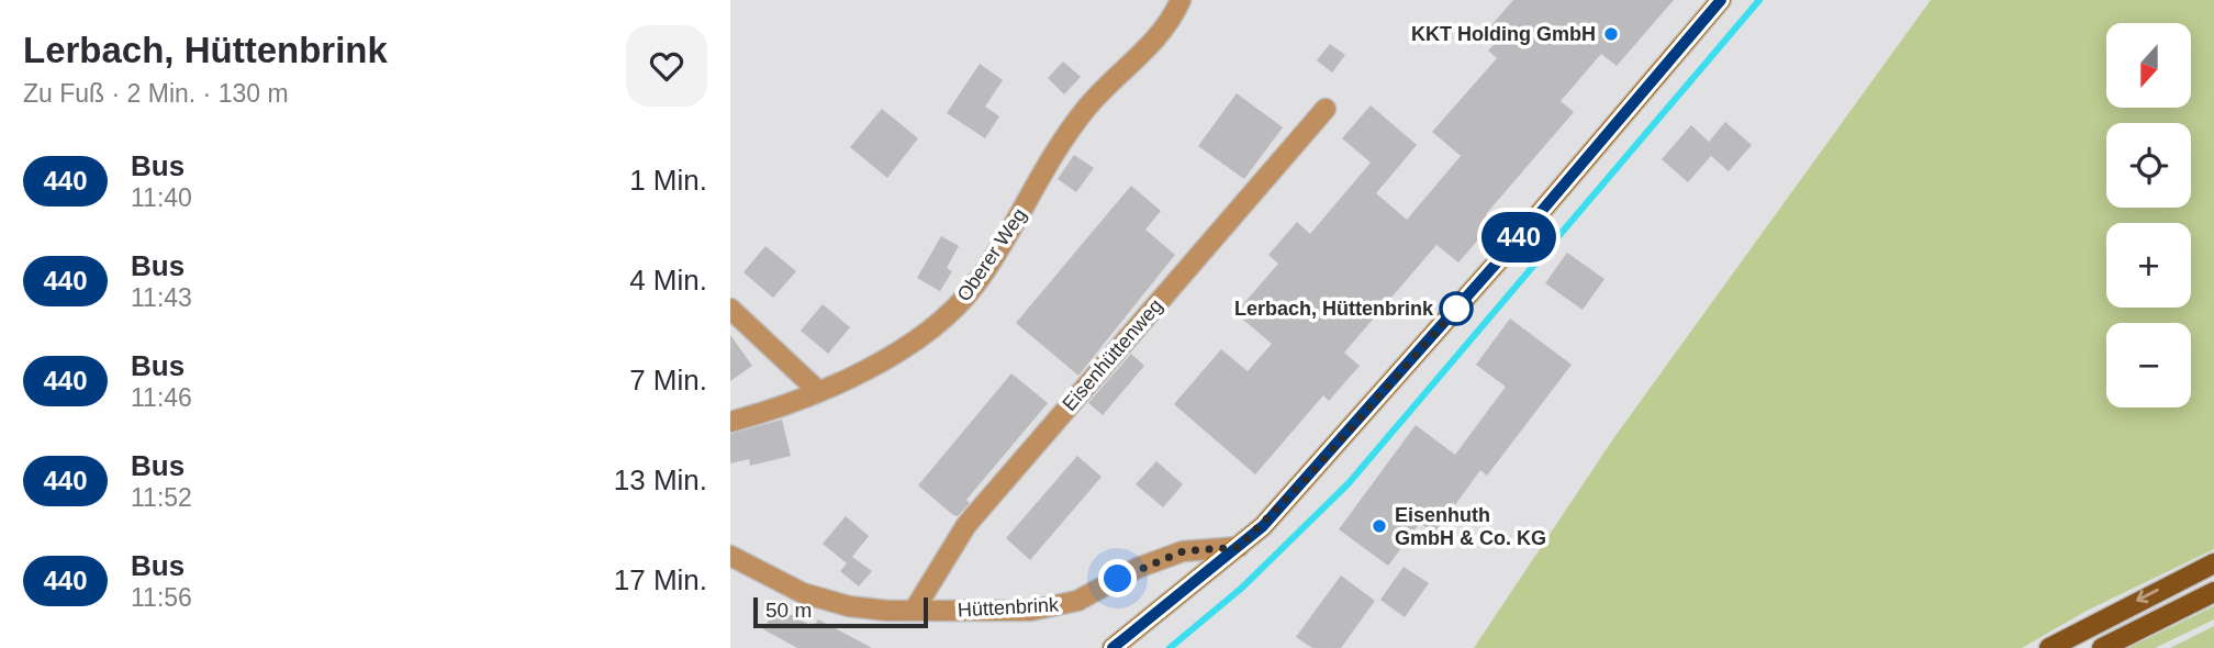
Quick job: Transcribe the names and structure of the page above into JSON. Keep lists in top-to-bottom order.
{
  "streets": {
    "street": ["Oberer Weg", "Eisenhüttenweg", "Hüttenbrink"]
  },
  "crossings": [
    ["Eisenhüttenweg", "Hüttenbrink"]
  ],
  "places": ["KKT Holding GmbH", "Lerbach, Hüttenbrink", "Eisenhuth GmbH & Co. KG"],
  "lines": ["bus line 440"],
  "scale_bar": "50 m",
  "north": "bottom",
  "page": {
    "heading": ["Lerbach, Hüttenbrink", "Zu Fuß · 2 Min. · 130 m"],
    "on_map": "440",
    "map_buttons": ["+", "−"],
    "list": [
      {
        "mark": "440",
        "name": "Bus",
        "note": "11:40",
        "value": "1 Min."
      },
      {
        "mark": "440",
        "name": "Bus",
        "note": "11:43",
        "value": "4 Min."
      },
      {
        "mark": "440",
        "name": "Bus",
        "note": "11:46",
        "value": "7 Min."
      },
      {
        "mark": "440",
        "name": "Bus",
        "note": "11:52",
        "value": "13 Min."
      },
      {
        "mark": "440",
        "name": "Bus",
        "note": "11:56",
        "value": "17 Min."
      }
    ],
    "scale": "50 m"
  }
}
